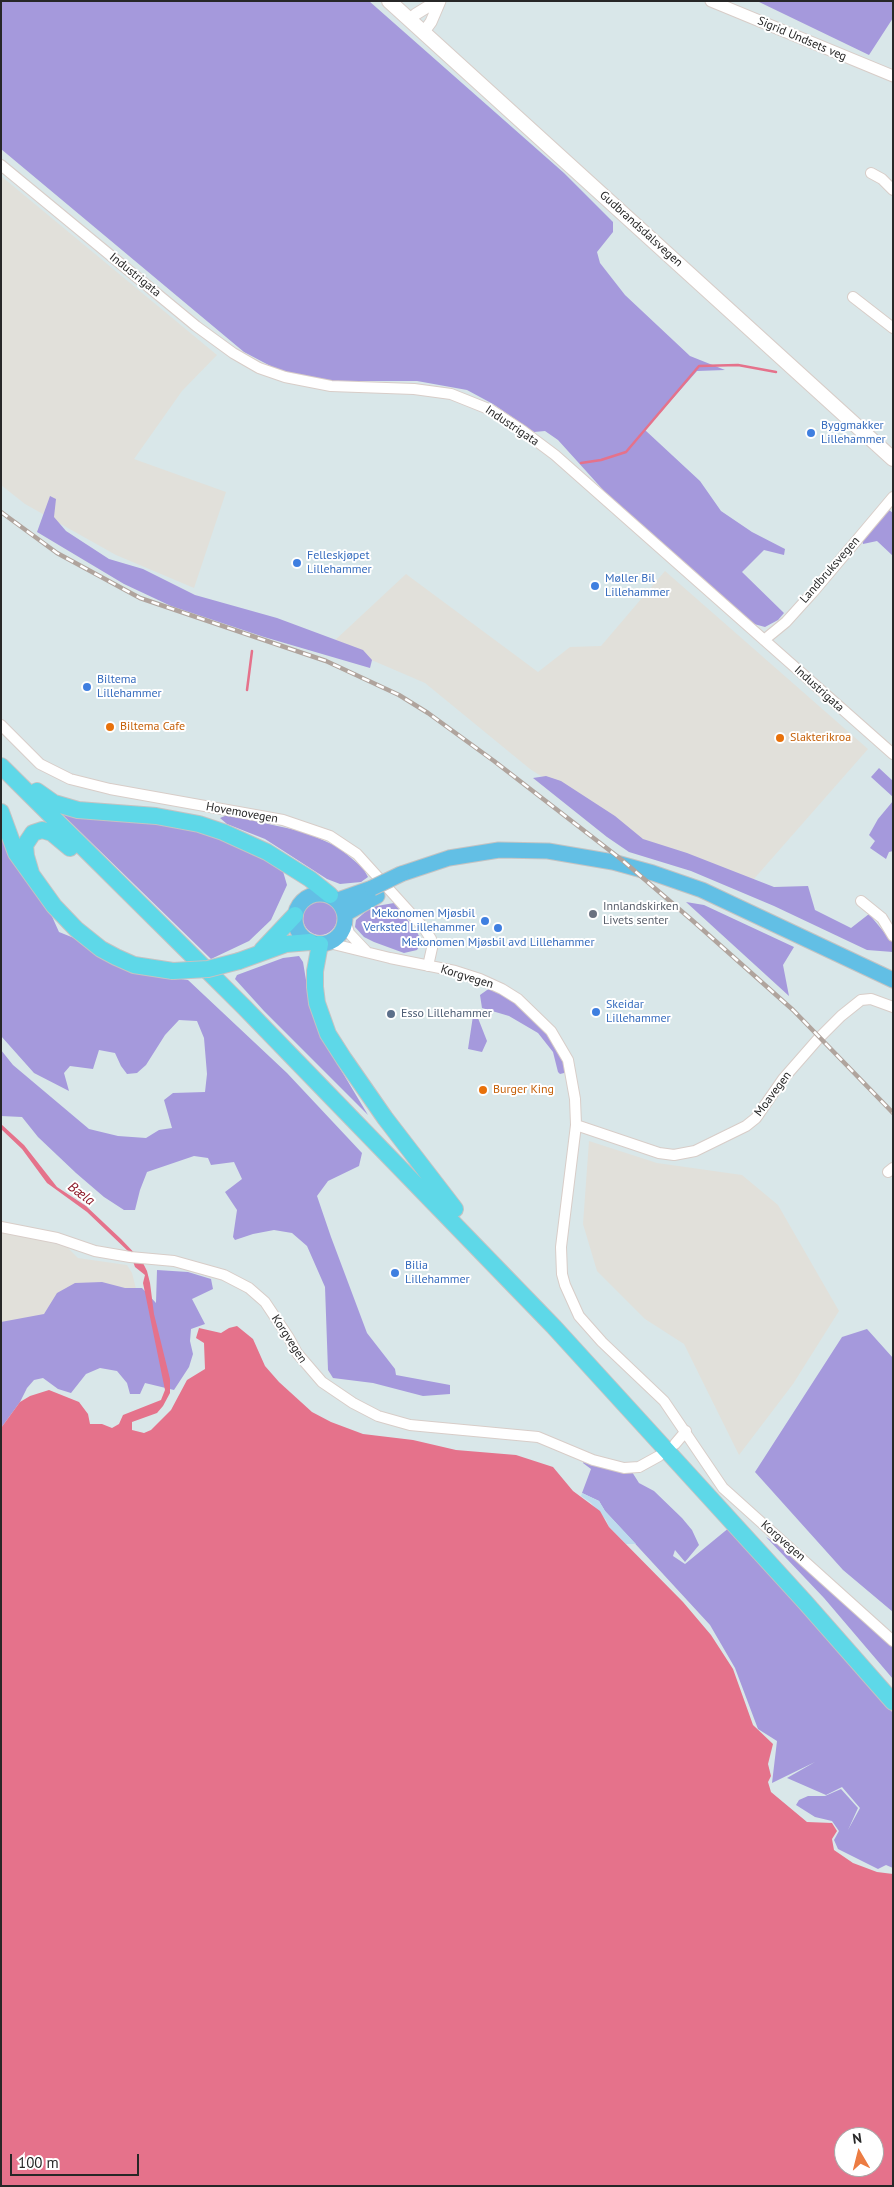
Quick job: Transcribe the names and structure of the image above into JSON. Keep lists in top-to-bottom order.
{
  "streets": {
    "main road": ["Gudbrandsdalsvegen"],
    "street": [
      "Sigrid Undsets veg",
      "Industrigata",
      "Landbruksvegen",
      "Hovemovegen",
      "Korgvegen",
      "Moavegen"
    ]
  },
  "crossings": [
    ["Industrigata", "Landbruksvegen"],
    ["Hovemovegen", "Korgvegen"],
    ["Korgvegen", "Moavegen"]
  ],
  "water": ["Bæla"],
  "places": [
    "Byggmakker Lillehammer",
    "Felleskjøpet Lillehammer",
    "Møller Bil Lillehammer",
    "Biltema Lillehammer",
    "Biltema Cafe",
    "Slakterikroa",
    "Innlandskirken Livets senter",
    "Mekonomen Mjøsbil Verksted Lillehammer",
    "Mekonomen Mjøsbil avd Lillehammer",
    "Skeidar Lillehammer",
    "Esso Lillehammer",
    "Burger King",
    "Bilia Lillehammer"
  ],
  "scale_bar": "100 m",
  "north": "top"
}
